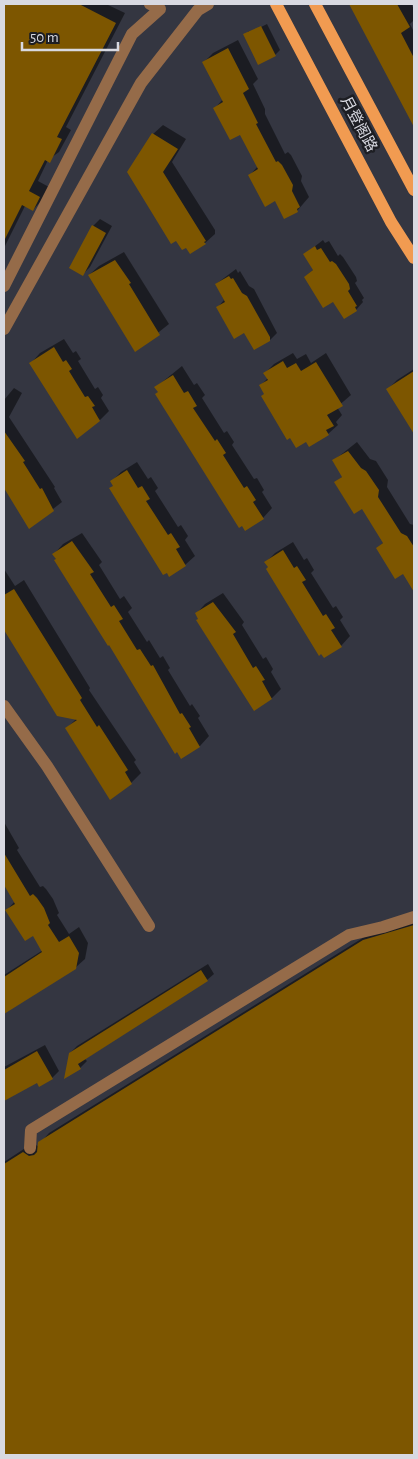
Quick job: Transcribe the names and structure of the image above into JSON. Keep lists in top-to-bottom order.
{
  "streets": {
    "main road": ["月登阁路"]
  },
  "scale_bar": "50 m"
}
